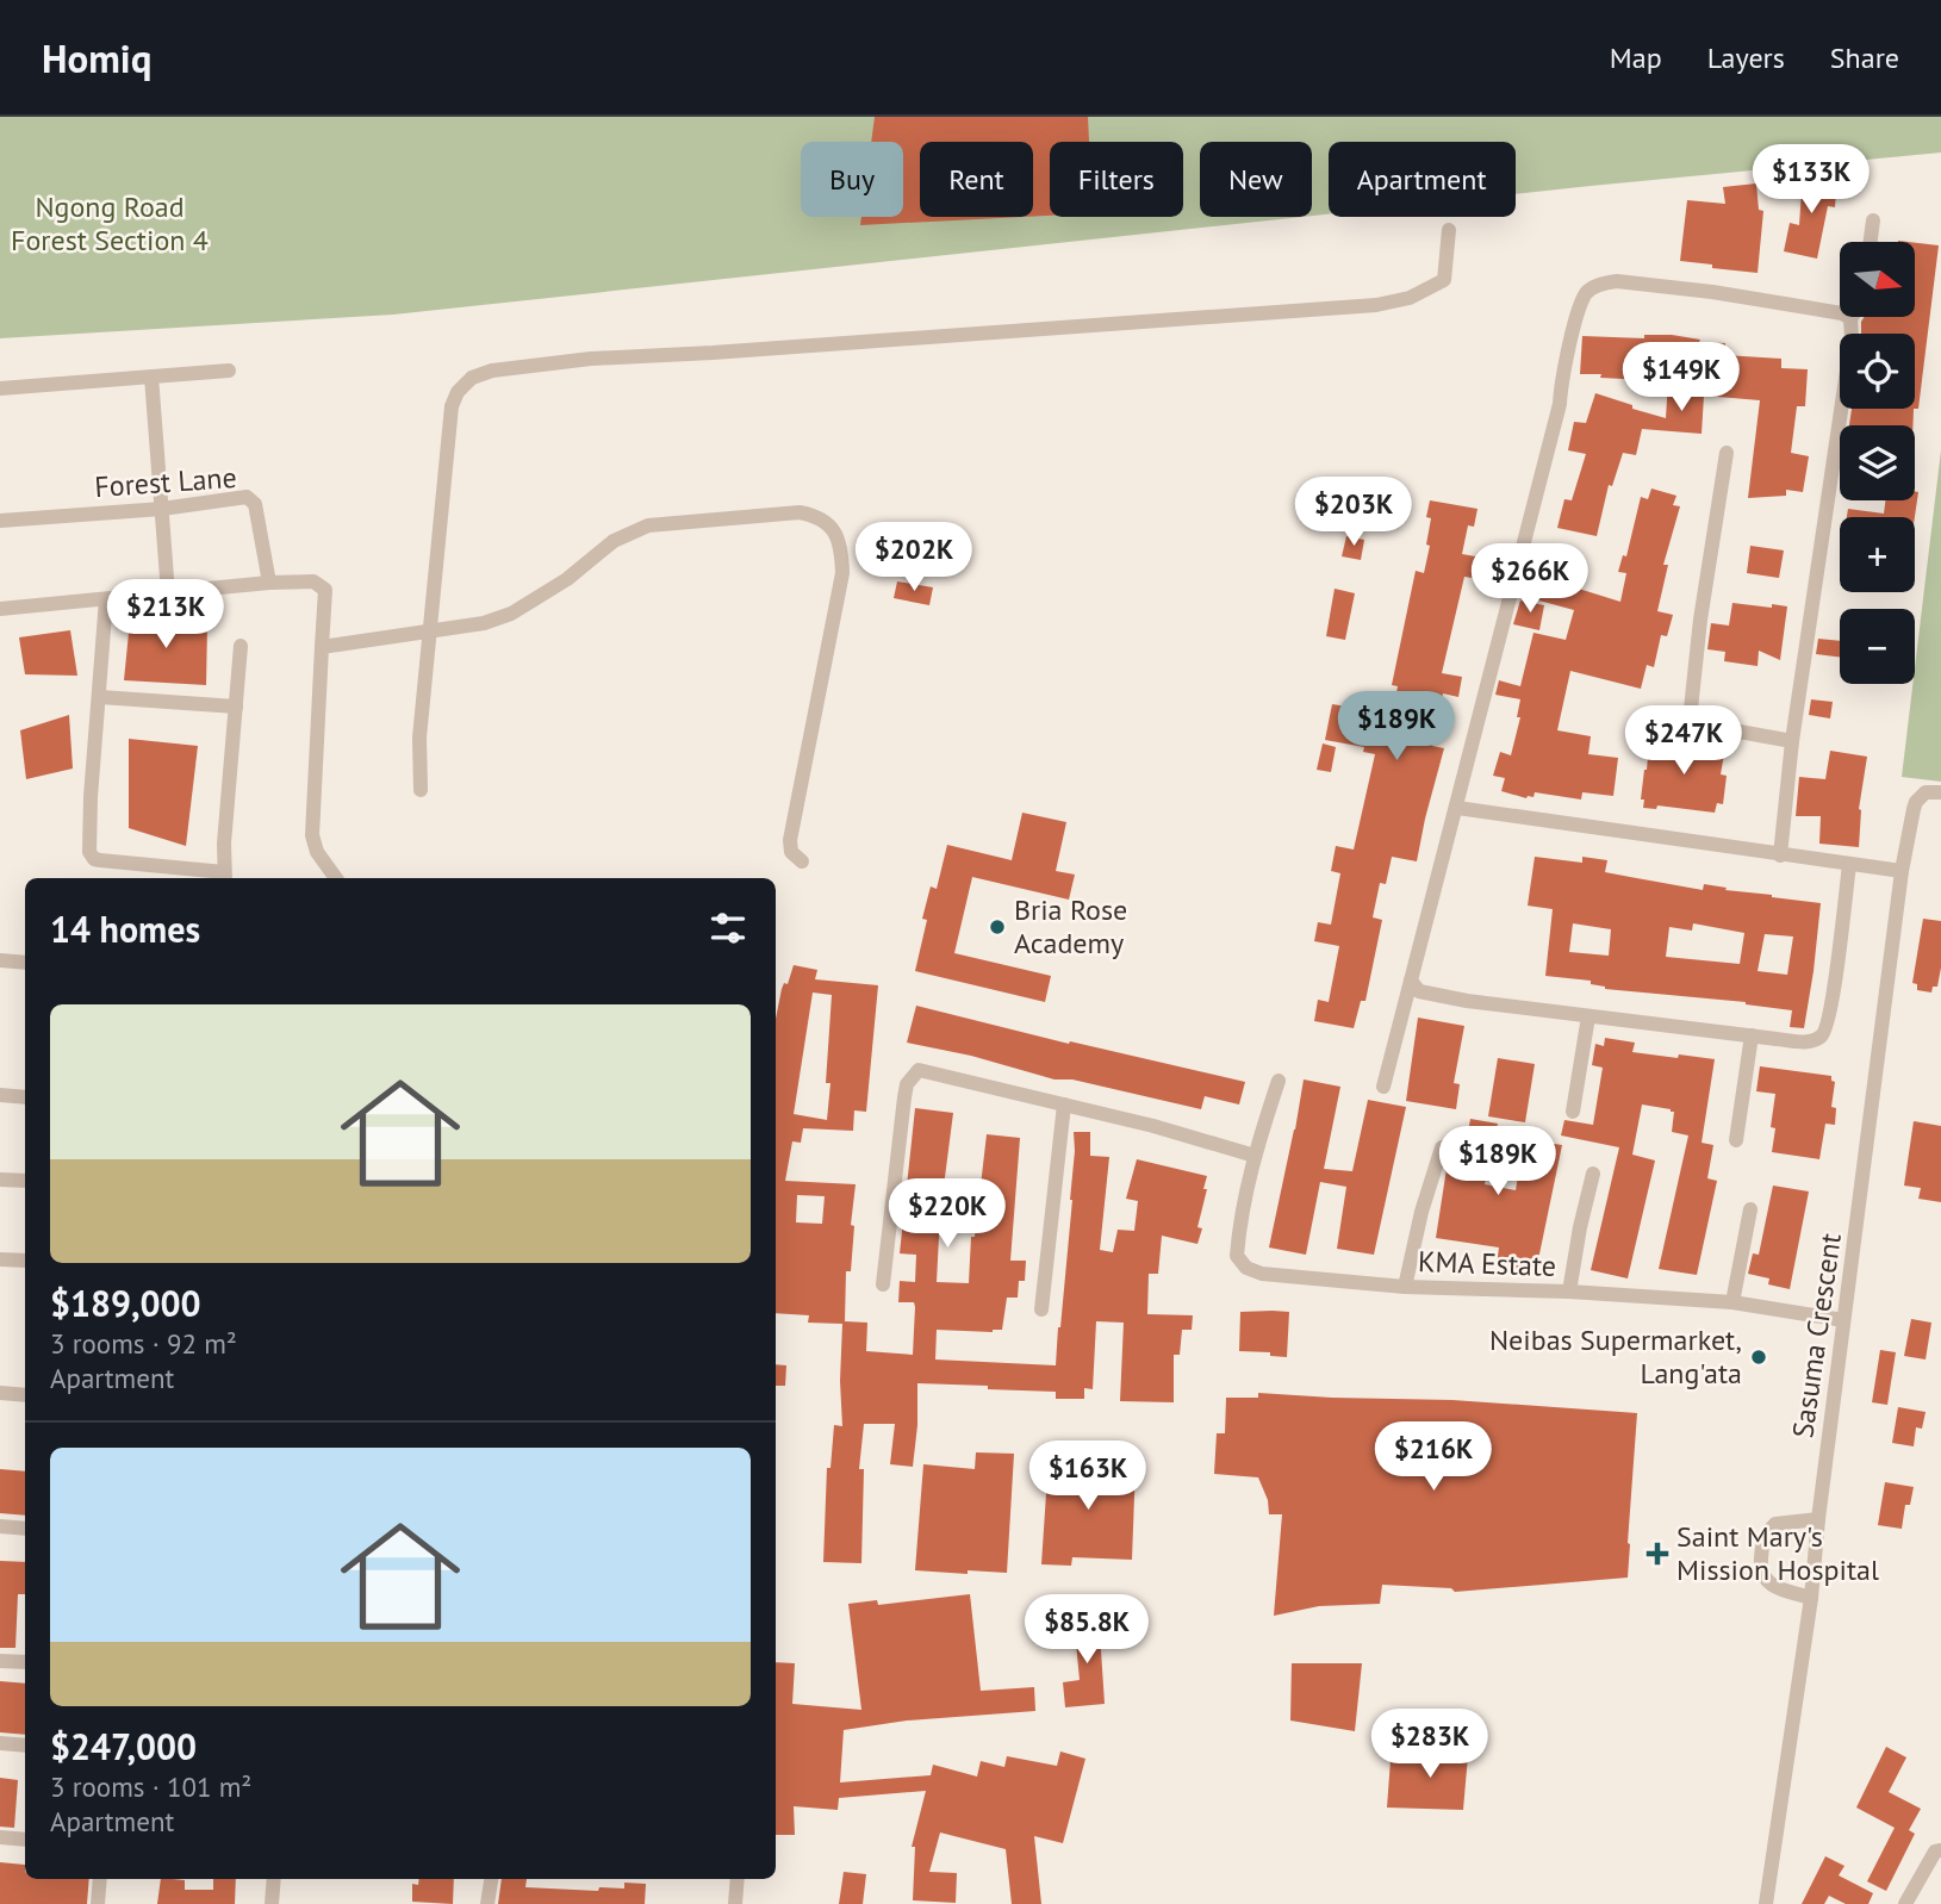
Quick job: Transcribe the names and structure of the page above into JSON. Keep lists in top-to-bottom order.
{
  "streets": {
    "street": ["Forest Lane", "KMA Estate", "Sasuma Crescent"]
  },
  "crossings": [
    ["KMA Estate", "Sasuma Crescent"]
  ],
  "parks": ["Ngong Road Forest Section 4"],
  "places": {
    "other": ["Bria Rose Academy", "Neibas Supermarket, Lang'ata"],
    "health": ["Saint Mary's Mission Hospital"]
  },
  "north": "right",
  "page": {
    "header": "Homiq",
    "nav": ["Map", "Layers", "Share"],
    "chip": [
      "Buy",
      "Rent",
      "Filters",
      "New",
      "Apartment"
    ],
    "price": [
      "$133K",
      "$149K",
      "$203K",
      "$202K",
      "$266K",
      "$213K",
      "$189K",
      "$247K",
      "$189K",
      "$220K",
      "$216K",
      "$163K",
      "$85.8K",
      "$283K"
    ],
    "map_buttons": ["+", "−"],
    "heading": "14 homes",
    "list": [
      {
        "name": "$189,000",
        "note": "3 rooms · 92 m² · Apartment"
      },
      {
        "name": "$247,000",
        "note": "3 rooms · 101 m² · Apartment"
      }
    ]
  }
}
